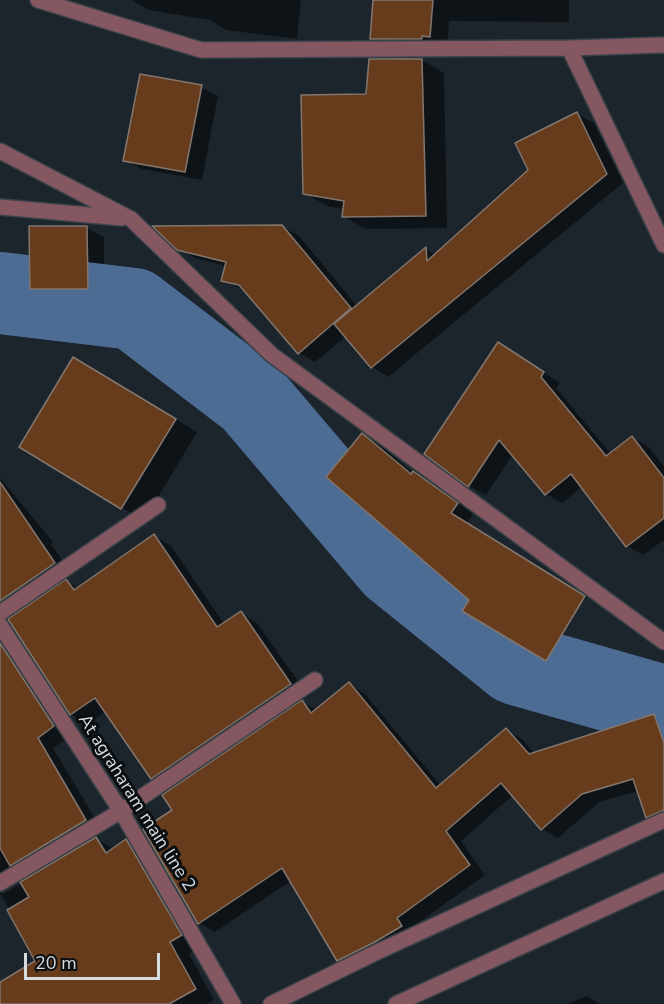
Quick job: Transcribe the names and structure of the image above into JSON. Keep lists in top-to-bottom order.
{
  "streets": {
    "street": ["At agraharam main line 2"]
  },
  "scale_bar": "20 m"
}
